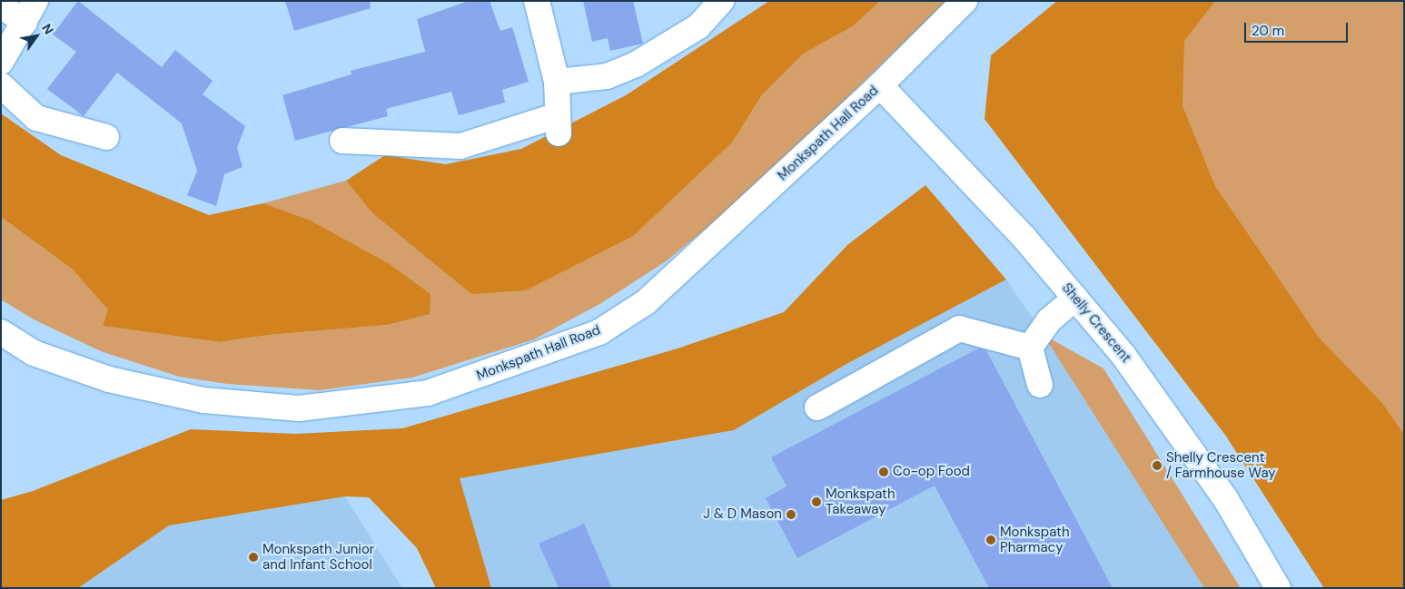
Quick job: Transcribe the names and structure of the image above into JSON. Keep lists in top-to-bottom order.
{
  "streets": {
    "street": ["Monkspath Hall Road", "Shelly Crescent"]
  },
  "crossings": [
    ["Monkspath Hall Road", "Shelly Crescent"]
  ],
  "places": [
    "Shelly Crescent / Farmhouse Way",
    "Co-op Food",
    "Monkspath Takeaway",
    "J & D Mason",
    "Monkspath Pharmacy",
    "Monkspath Junior and Infant School"
  ],
  "scale_bar": "20 m",
  "north": "top right"
}
